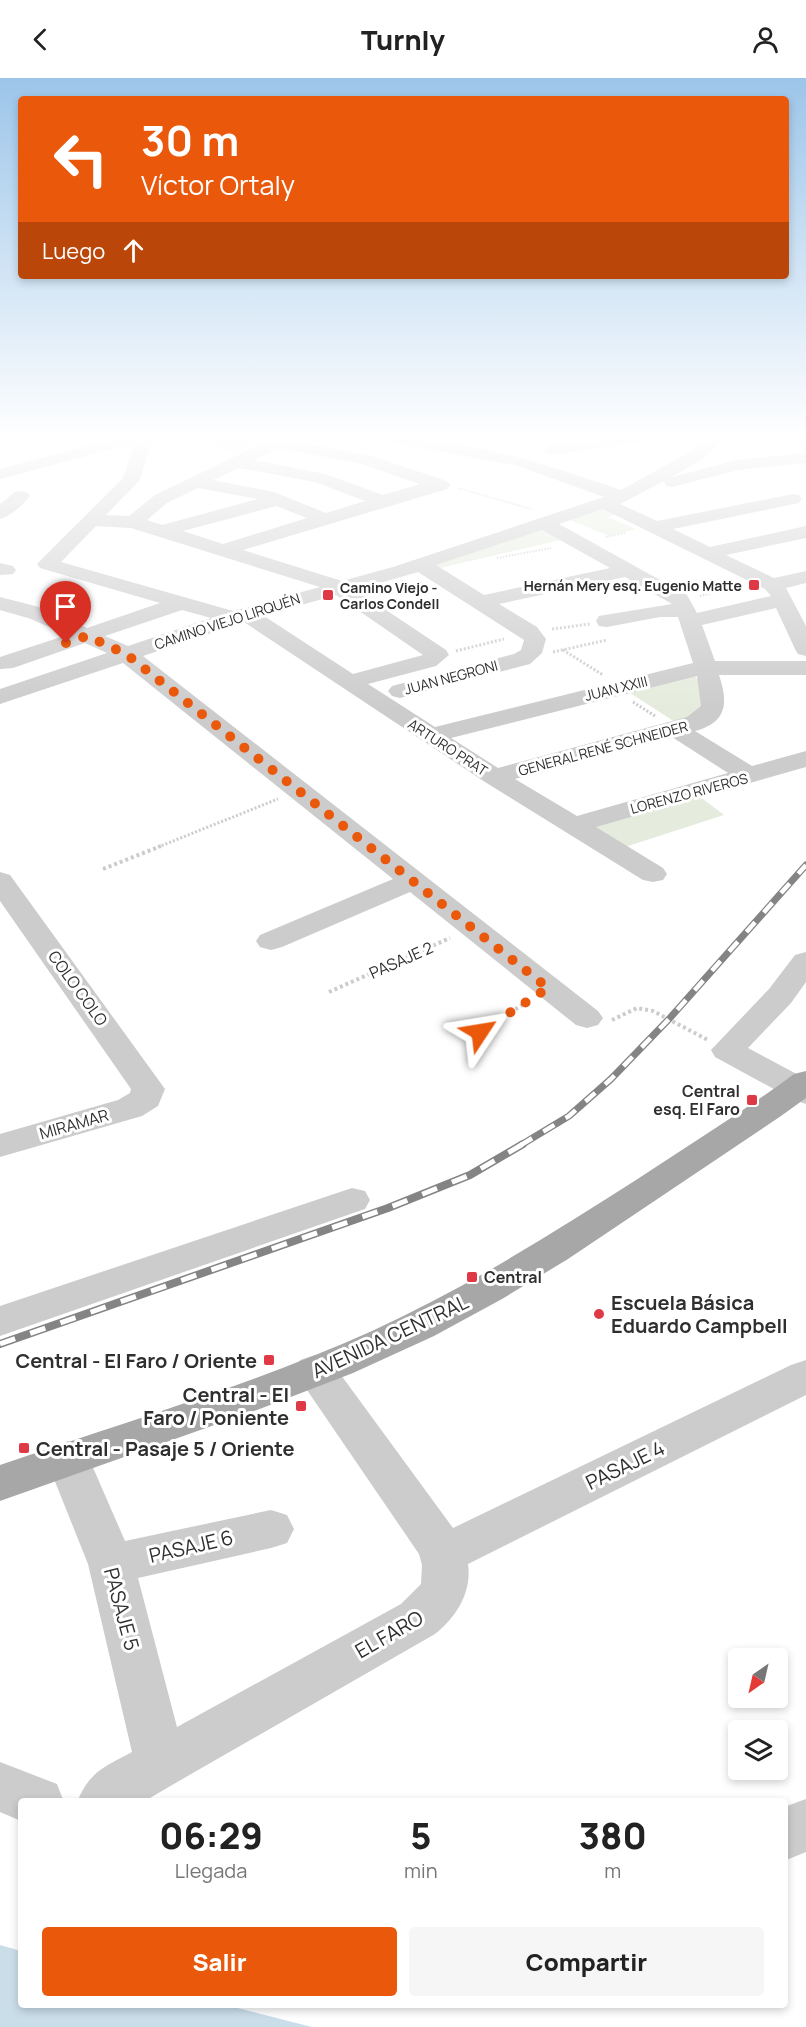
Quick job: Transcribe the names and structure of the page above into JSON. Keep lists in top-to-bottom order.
{
  "streets": {
    "main road": ["AVENIDA CENTRAL"],
    "street": [
      "CAMINO VIEJO LIRQUÉN",
      "JUAN NEGRONI",
      "JUAN XXIII",
      "ARTURO PRAT",
      "GENERAL RENÉ SCHNEIDER",
      "LORENZO RIVEROS",
      "COLO COLO",
      "MIRAMAR",
      "PASAJE 4",
      "PASAJE 6",
      "PASAJE 5",
      "EL FARO"
    ],
    "path": ["PASAJE 2"]
  },
  "crossings": [
    ["CAMINO VIEJO LIRQUÉN", "ARTURO PRAT"],
    ["JUAN NEGRONI", "ARTURO PRAT"],
    ["JUAN XXIII", "ARTURO PRAT"],
    ["JUAN XXIII", "GENERAL RENÉ SCHNEIDER"],
    ["ARTURO PRAT", "GENERAL RENÉ SCHNEIDER"],
    ["ARTURO PRAT", "LORENZO RIVEROS"],
    ["COLO COLO", "MIRAMAR"],
    ["AVENIDA CENTRAL", "PASAJE 5"],
    ["PASAJE 4", "EL FARO"],
    ["PASAJE 6", "PASAJE 5"],
    ["PASAJE 5", "EL FARO"]
  ],
  "places": {
    "transit": [
      "Hernán Mery esq. Eugenio Matte",
      "Camino Viejo - Carlos Condell",
      "Central esq. El Faro",
      "Central",
      "Central - El Faro / Oriente",
      "Central - El Faro / Poniente",
      "Central - Pasaje 5 / Oriente"
    ],
    "other": ["Escuela Básica Eduardo Campbell"]
  },
  "north": "bottom left",
  "page": {
    "header": "Turnly",
    "turn": ["30 m", "Víctor Ortaly"],
    "then": "Luego",
    "eta": [
      "06:29",
      "Llegada",
      "5",
      "min",
      "380",
      "m"
    ],
    "buttons": ["Salir", "Compartir"]
  }
}
